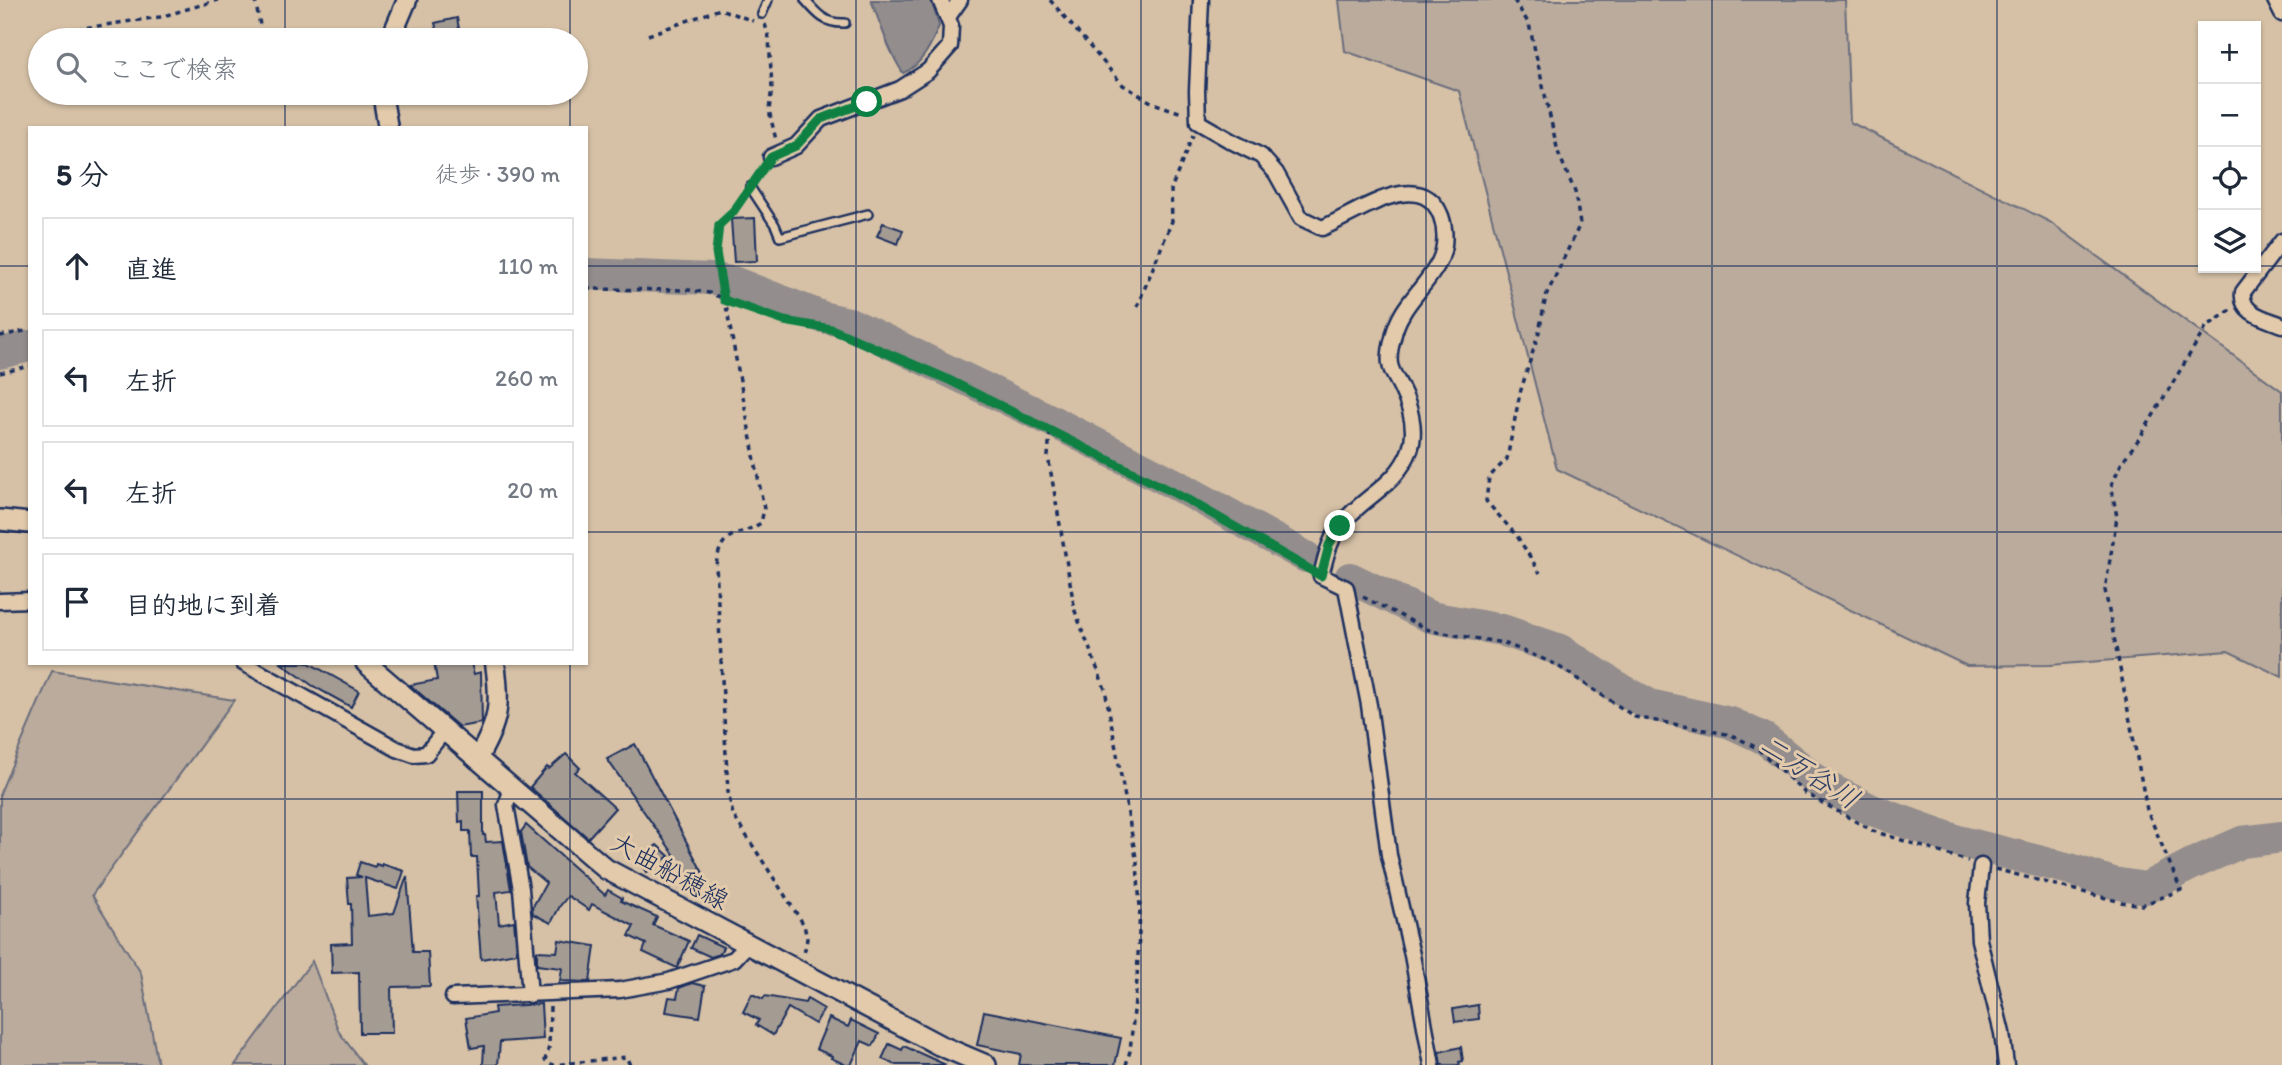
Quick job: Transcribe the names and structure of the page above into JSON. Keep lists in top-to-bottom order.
{
  "streets": {
    "main road": ["大曲船穂線"]
  },
  "water": ["二万谷川"],
  "page": {
    "map_buttons": ["+", "−"],
    "search": "ここで検索",
    "heading": ["5 分", "徒歩 · 390 m"],
    "list": [
      ["直進", "110 m"],
      ["左折", "260 m"],
      ["左折", "20 m"],
      "目的地に到着"
    ]
  }
}
